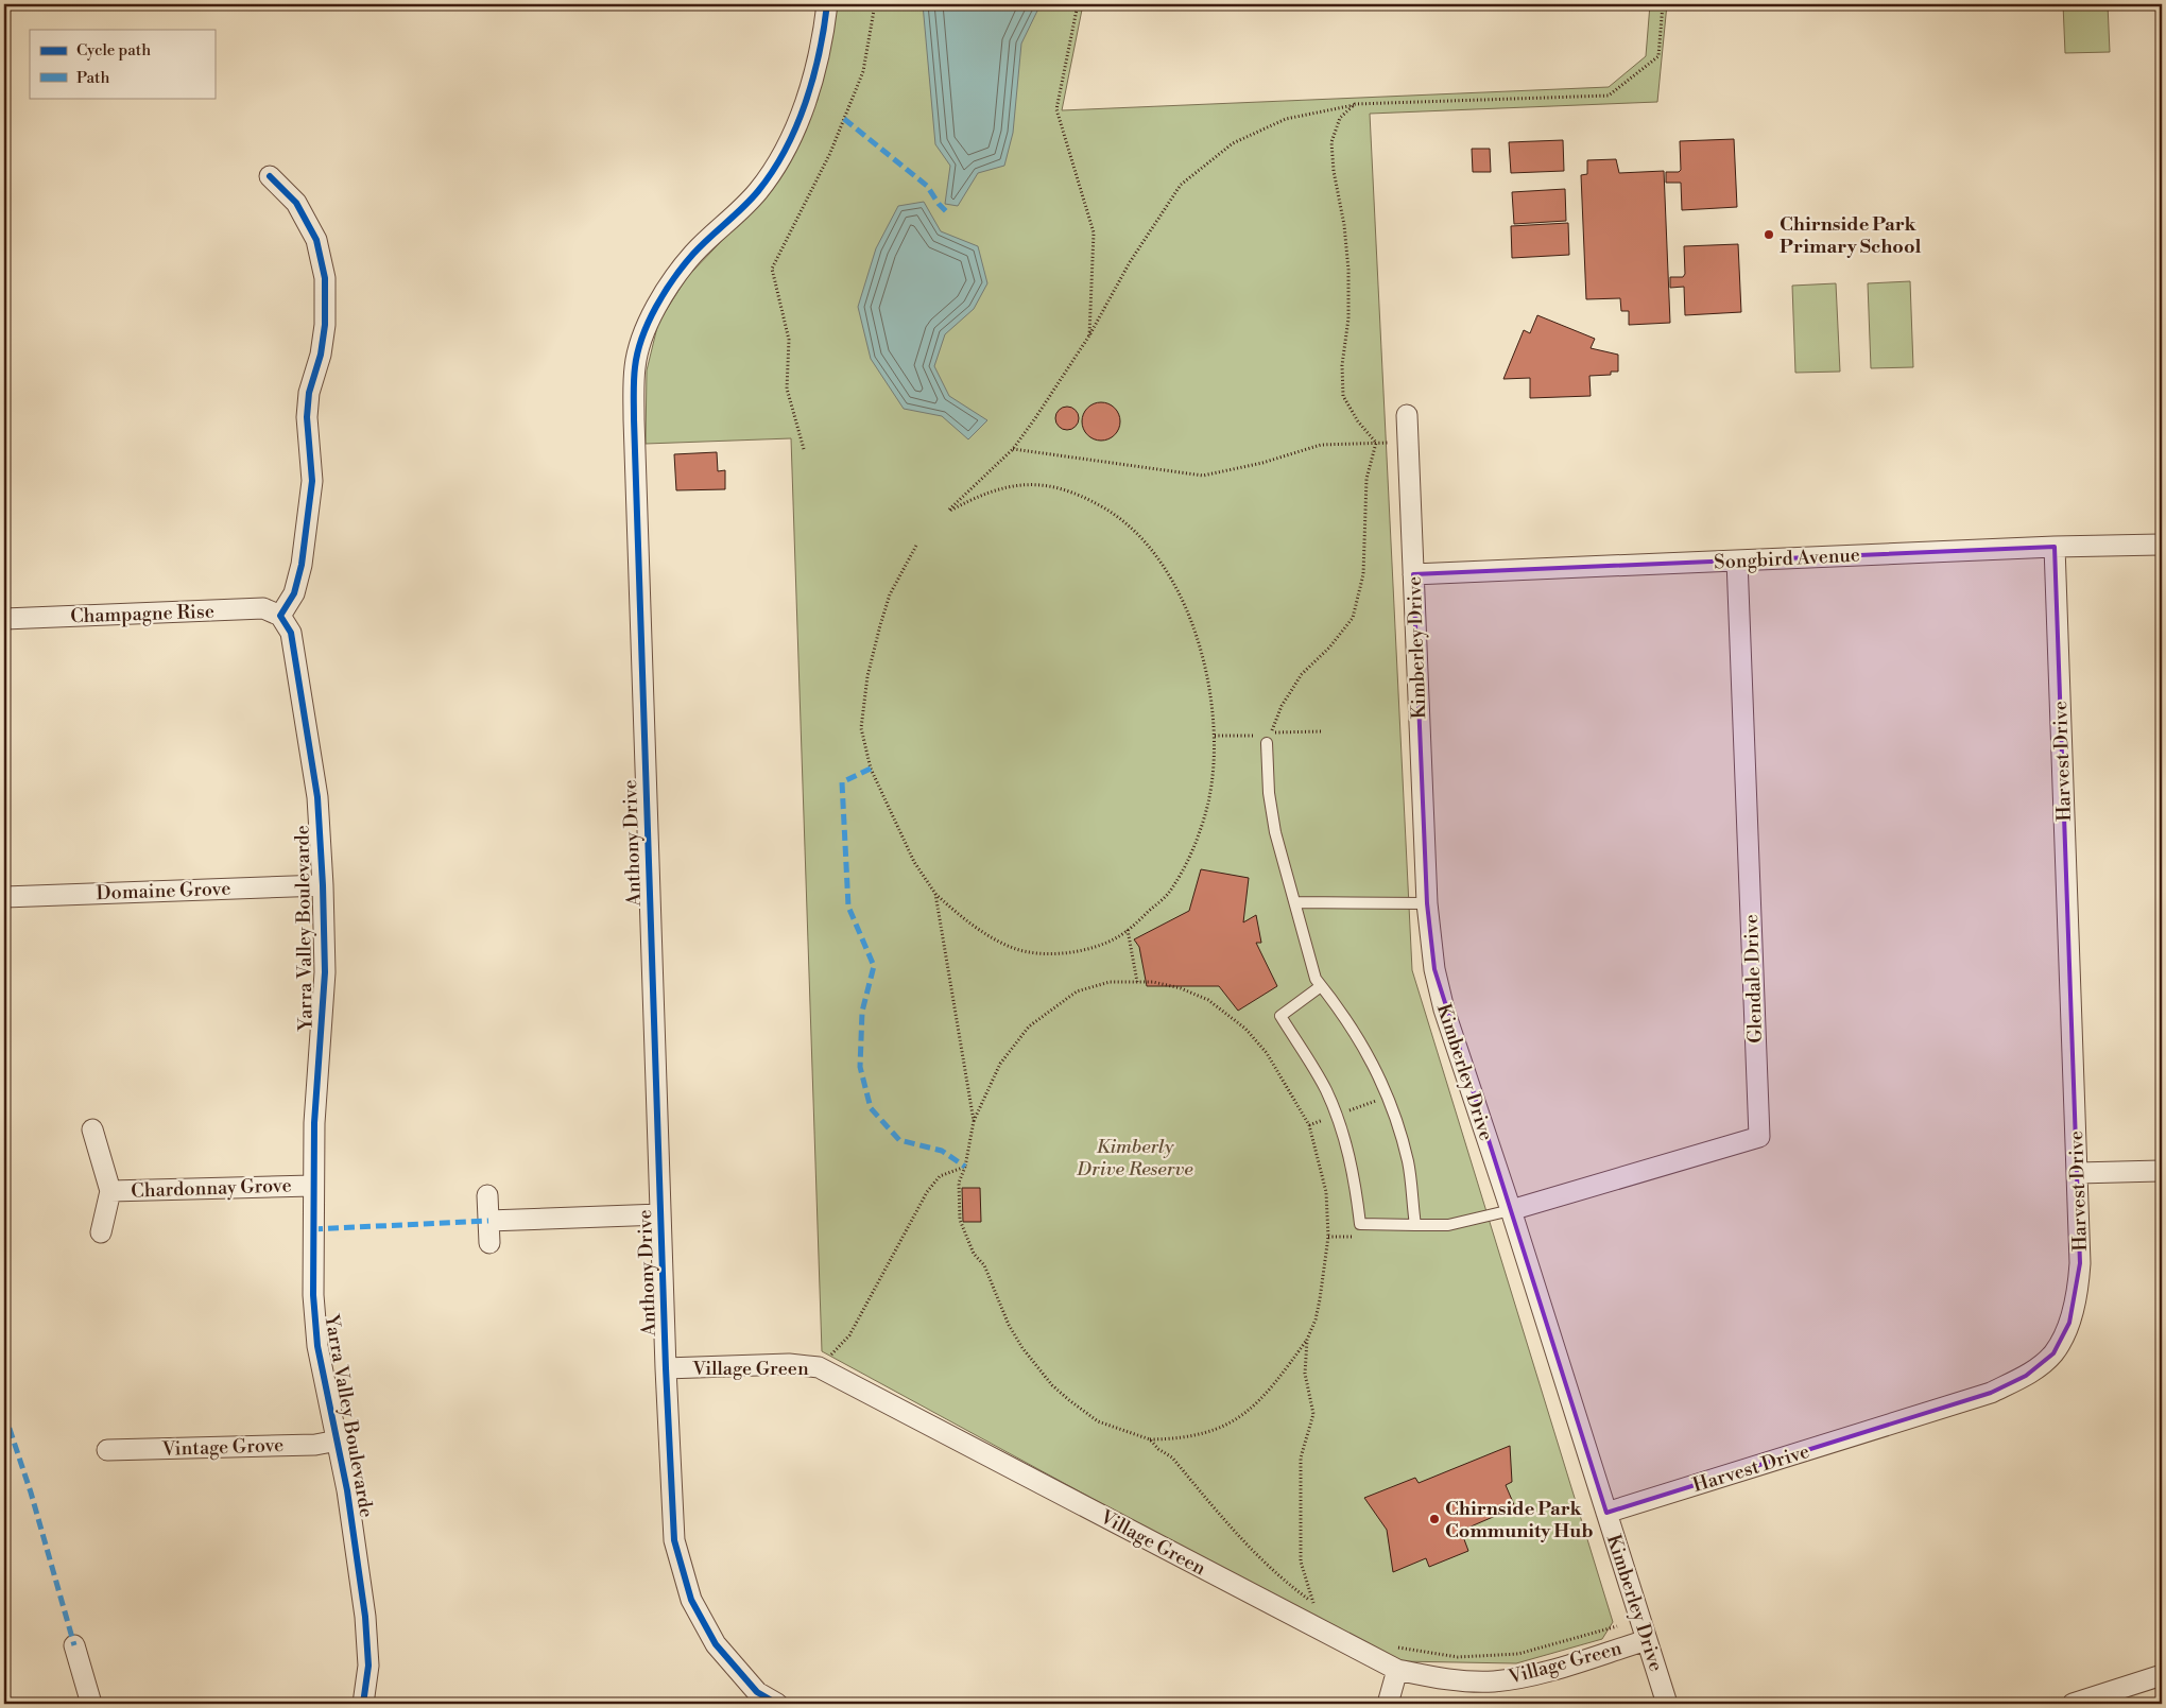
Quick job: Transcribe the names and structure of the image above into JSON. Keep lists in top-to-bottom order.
{
  "streets": {
    "street": [
      "Songbird Avenue",
      "Champagne Rise",
      "Kimberley Drive",
      "Harvest Drive",
      "Anthony Drive",
      "Domaine Grove",
      "Yarra Valley Boulevarde",
      "Glendale Drive",
      "Chardonnay Grove",
      "Village Green",
      "Vintage Grove"
    ]
  },
  "crossings": [
    ["Songbird Avenue", "Kimberley Drive"],
    ["Songbird Avenue", "Harvest Drive"],
    ["Songbird Avenue", "Glendale Drive"],
    ["Champagne Rise", "Yarra Valley Boulevarde"],
    ["Kimberley Drive", "Harvest Drive"],
    ["Kimberley Drive", "Glendale Drive"],
    ["Kimberley Drive", "Village Green"],
    ["Anthony Drive", "Village Green"],
    ["Domaine Grove", "Yarra Valley Boulevarde"],
    ["Yarra Valley Boulevarde", "Chardonnay Grove"],
    ["Yarra Valley Boulevarde", "Vintage Grove"]
  ],
  "parks": ["Kimberly Drive Reserve"],
  "places": ["Chirnside Park Primary School", "Chirnside Park Community Hub"],
  "legend": ["Cycle path", "Path"]
}
